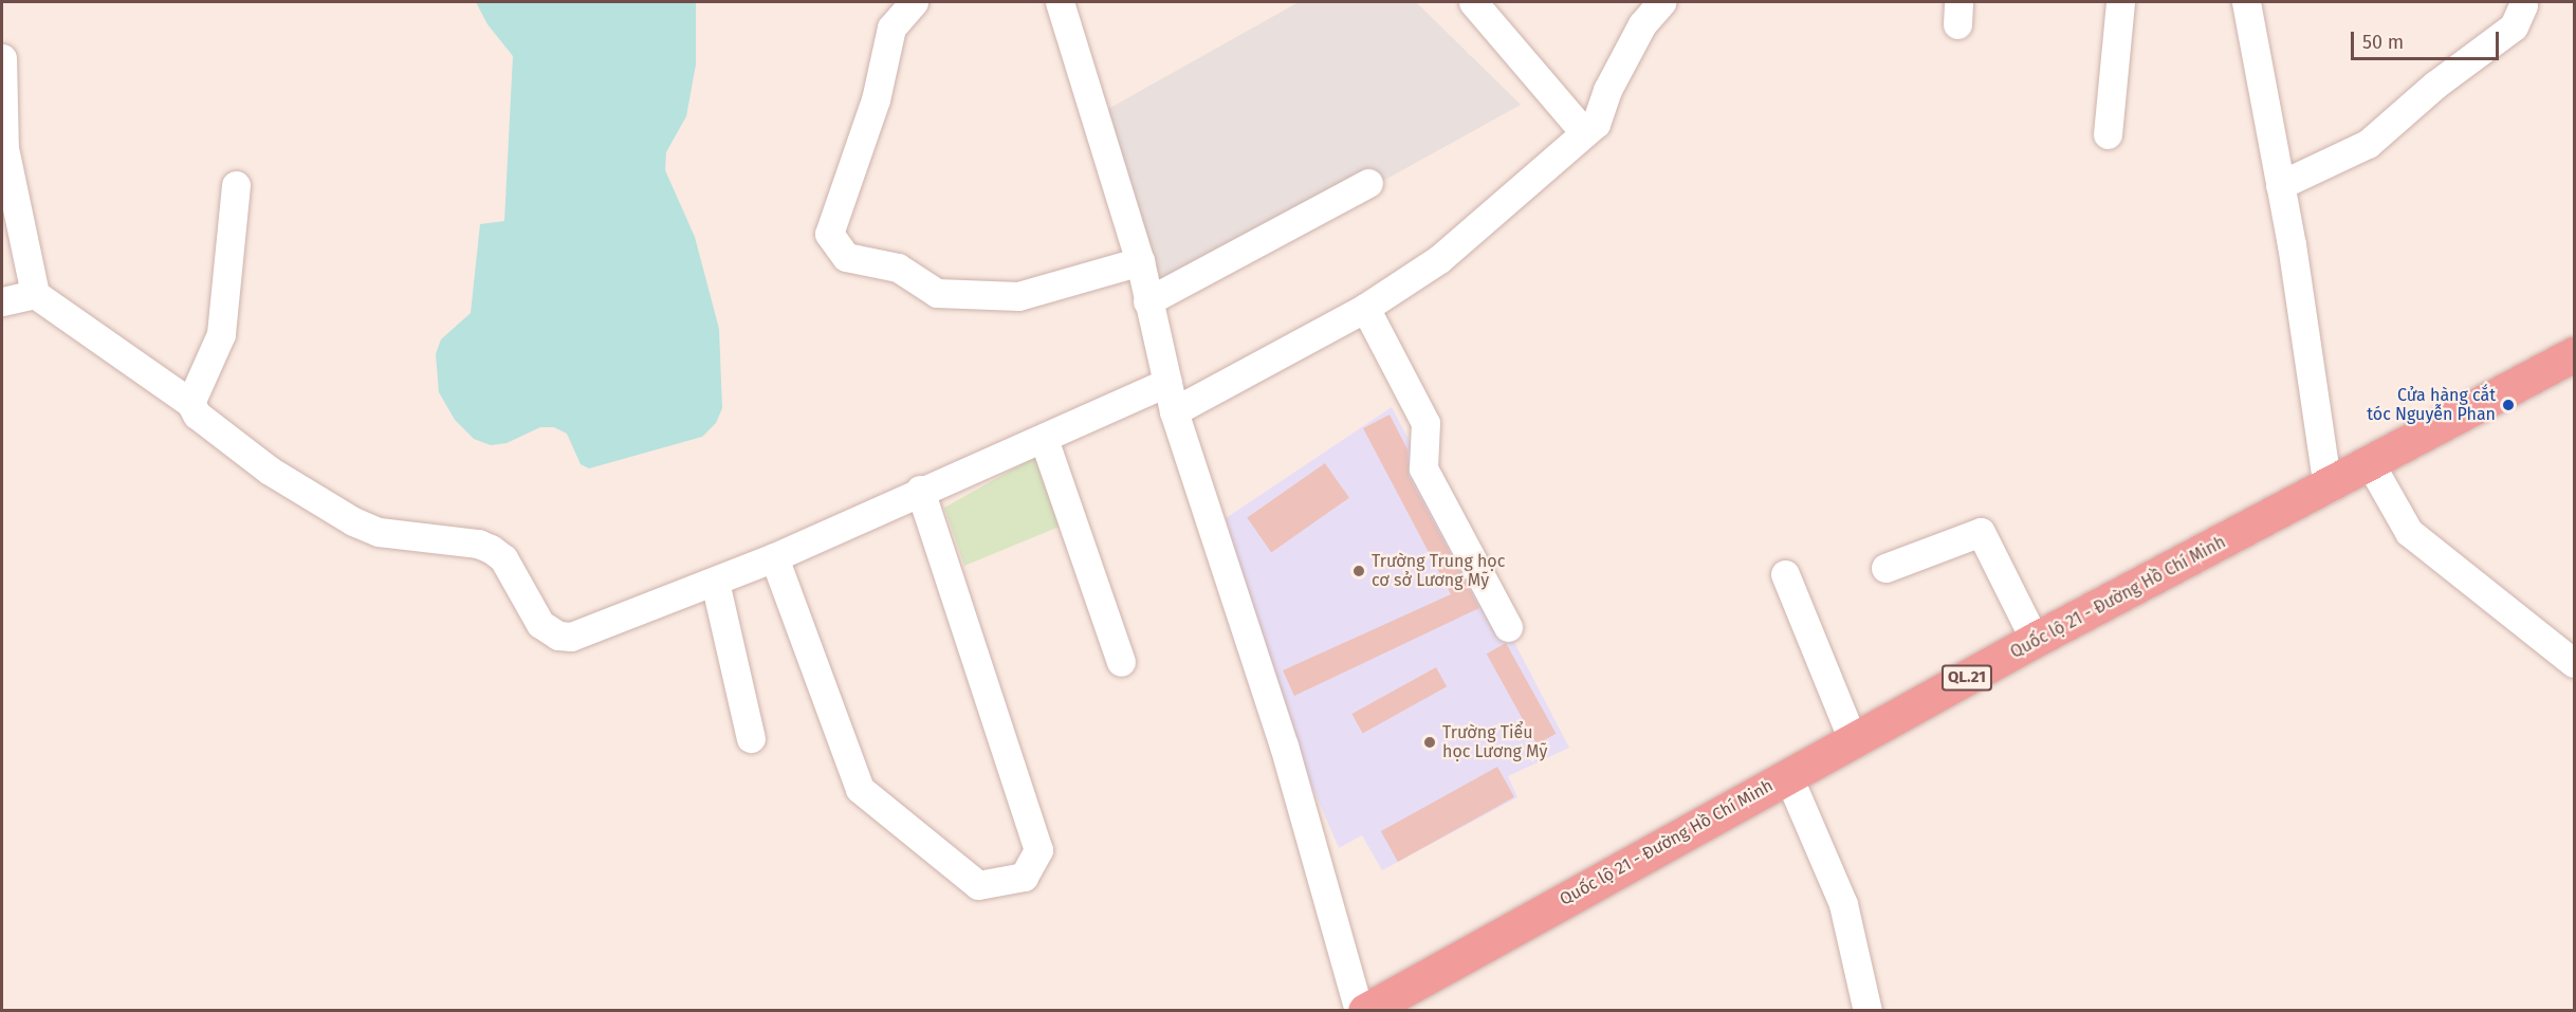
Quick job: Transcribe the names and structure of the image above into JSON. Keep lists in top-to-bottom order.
{
  "streets": {
    "highway": ["Quốc lộ 21 - Đường Hồ Chí Minh", "QL.21"]
  },
  "places": ["Cửa hàng cắt tóc Nguyễn Phan", "Trường Trung học cơ sở Lương Mỹ", "Trường Tiểu học Lương Mỹ"],
  "scale_bar": "50 m"
}
